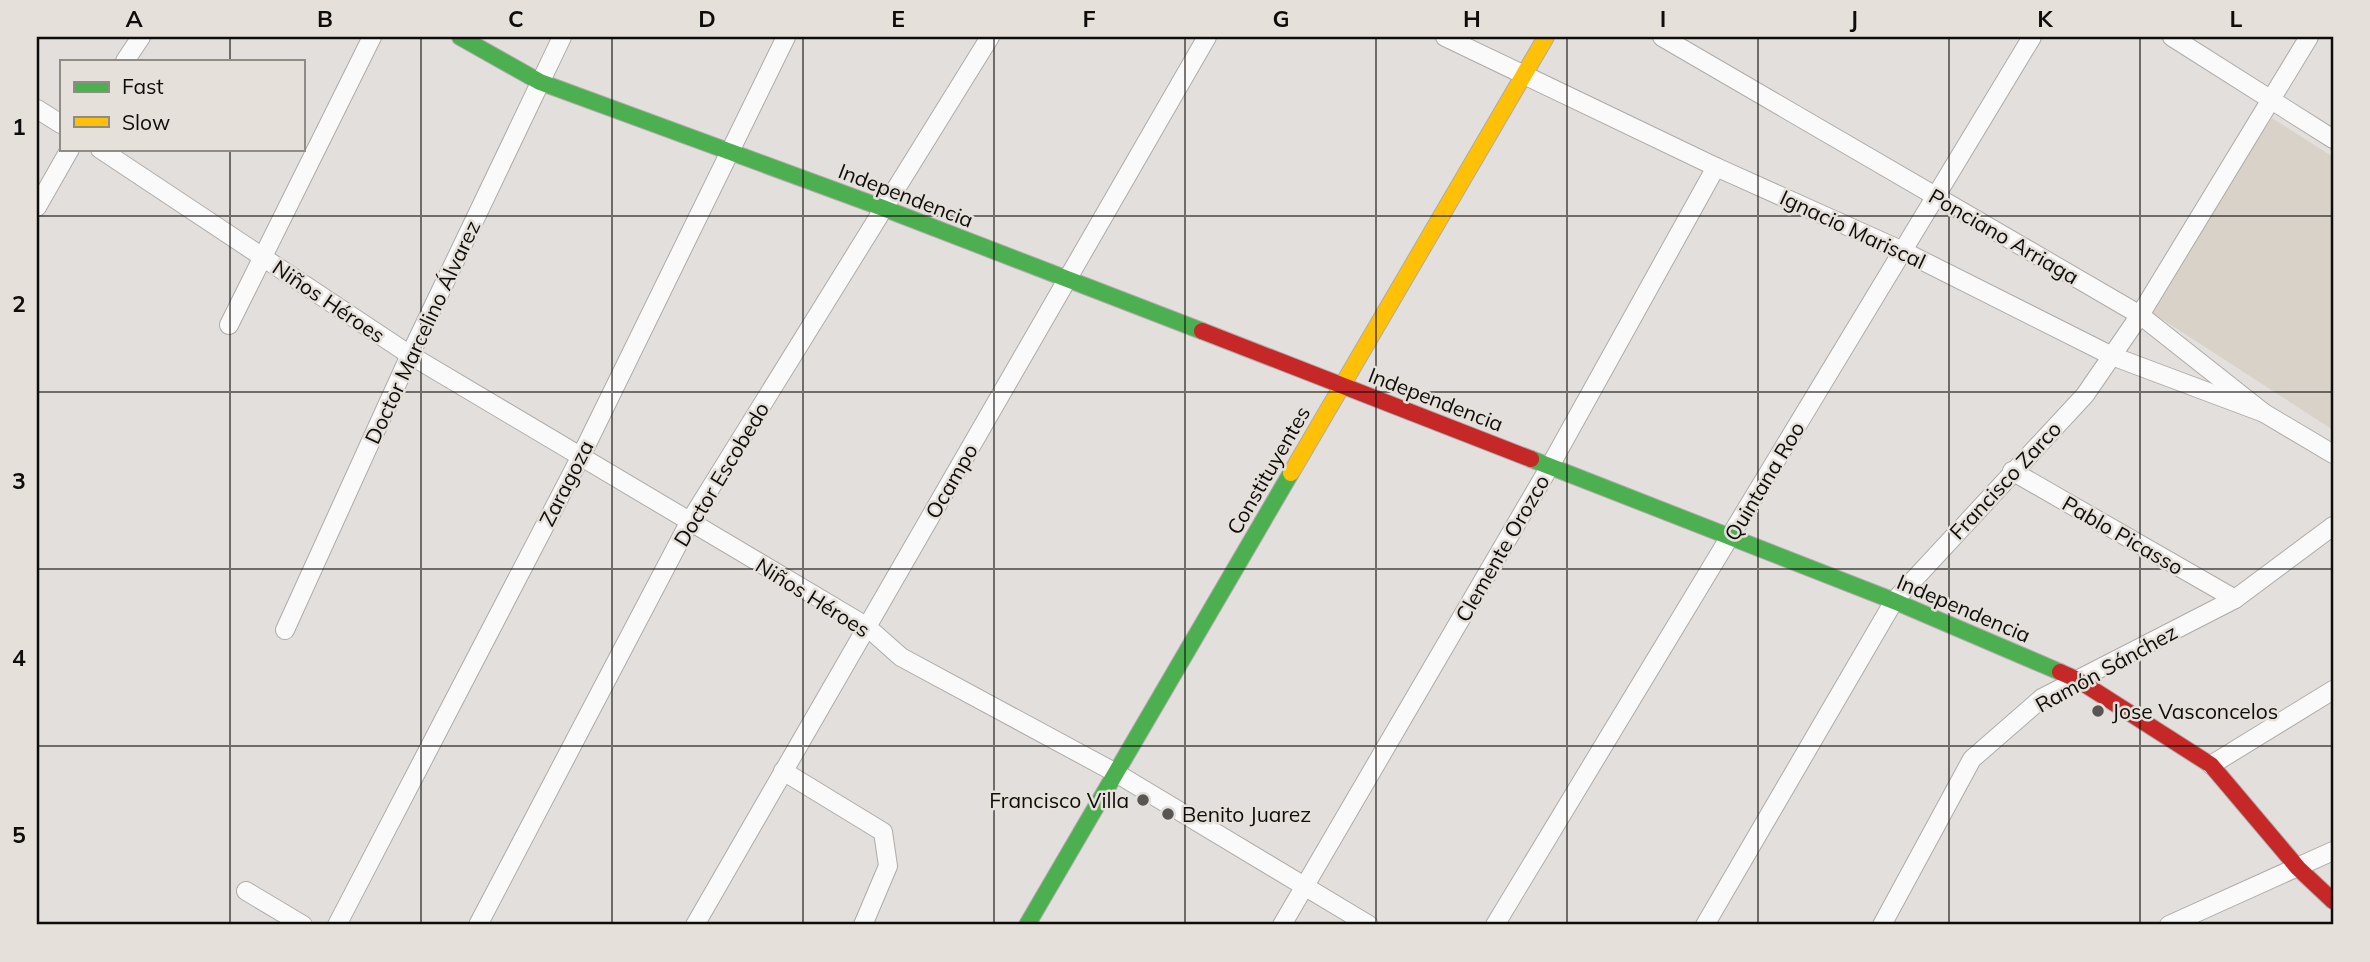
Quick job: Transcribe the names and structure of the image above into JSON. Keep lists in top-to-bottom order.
{
  "streets": {
    "street": [
      "Independencia",
      "Ignacio Mariscal",
      "Ponciano Arriaga",
      "Niños Héroes",
      "Doctor Marcelino Álvarez",
      "Constituyentes",
      "Doctor Escobedo",
      "Francisco Zarco",
      "Ocampo",
      "Quintana Roo",
      "Zaragoza",
      "Pablo Picasso",
      "Clemente Orozco",
      "Ramón Sánchez"
    ]
  },
  "crossings": [
    ["Independencia", "Doctor Marcelino Álvarez"],
    ["Independencia", "Constituyentes"],
    ["Independencia", "Doctor Escobedo"],
    ["Independencia", "Francisco Zarco"],
    ["Independencia", "Ocampo"],
    ["Independencia", "Quintana Roo"],
    ["Independencia", "Zaragoza"],
    ["Independencia", "Clemente Orozco"],
    ["Independencia", "Ramón Sánchez"],
    ["Ignacio Mariscal", "Ponciano Arriaga"],
    ["Ignacio Mariscal", "Constituyentes"],
    ["Ignacio Mariscal", "Francisco Zarco"],
    ["Ignacio Mariscal", "Quintana Roo"],
    ["Ignacio Mariscal", "Clemente Orozco"],
    ["Ponciano Arriaga", "Francisco Zarco"],
    ["Ponciano Arriaga", "Quintana Roo"],
    ["Niños Héroes", "Doctor Marcelino Álvarez"],
    ["Niños Héroes", "Constituyentes"],
    ["Niños Héroes", "Doctor Escobedo"],
    ["Niños Héroes", "Ocampo"],
    ["Niños Héroes", "Zaragoza"],
    ["Niños Héroes", "Clemente Orozco"],
    ["Francisco Zarco", "Pablo Picasso"],
    ["Pablo Picasso", "Ramón Sánchez"]
  ],
  "places": ["Jose Vasconcelos", "Francisco Villa", "Benito Juarez"],
  "legend": ["Fast", "Slow"],
  "grid": {
    "columns": [
      "A",
      "B",
      "C",
      "D",
      "E",
      "F",
      "G",
      "H",
      "I",
      "J",
      "K",
      "L"
    ],
    "rows": [
      "1",
      "2",
      "3",
      "4",
      "5"
    ]
  }
}
